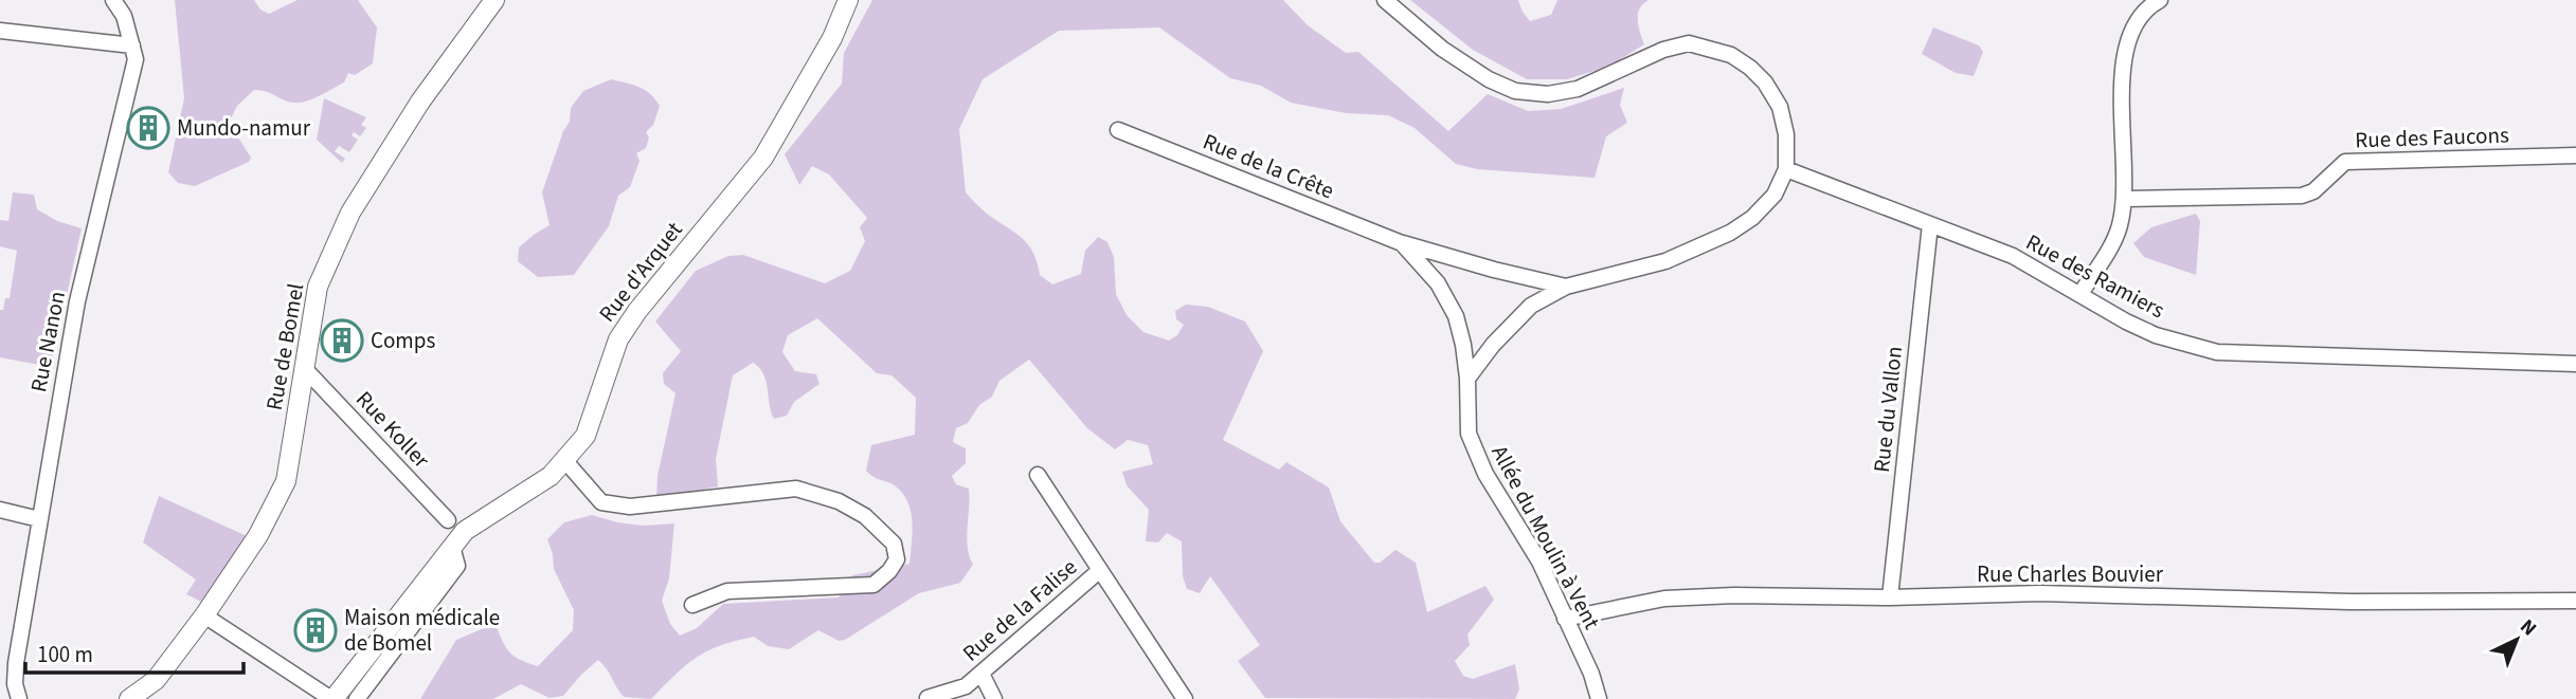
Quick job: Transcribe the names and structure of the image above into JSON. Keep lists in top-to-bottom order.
{
  "streets": {
    "street": [
      "Rue des Faucons",
      "Rue de la Crête",
      "Rue d'Arquet",
      "Rue des Ramiers",
      "Rue Nanon",
      "Rue de Bomel",
      "Rue du Vallon",
      "Rue Koller",
      "Allée du Moulin à Vent",
      "Rue Charles Bouvier",
      "Rue de la Falise"
    ]
  },
  "crossings": [
    ["Rue de la Crête", "Allée du Moulin à Vent"],
    ["Rue des Ramiers", "Rue du Vallon"],
    ["Rue de Bomel", "Rue Koller"],
    ["Rue du Vallon", "Rue Charles Bouvier"],
    ["Allée du Moulin à Vent", "Rue Charles Bouvier"]
  ],
  "places": {
    "building": ["Mundo-namur", "Comps", "Maison médicale de Bomel"]
  },
  "scale_bar": "100 m",
  "north": "top right"
}
